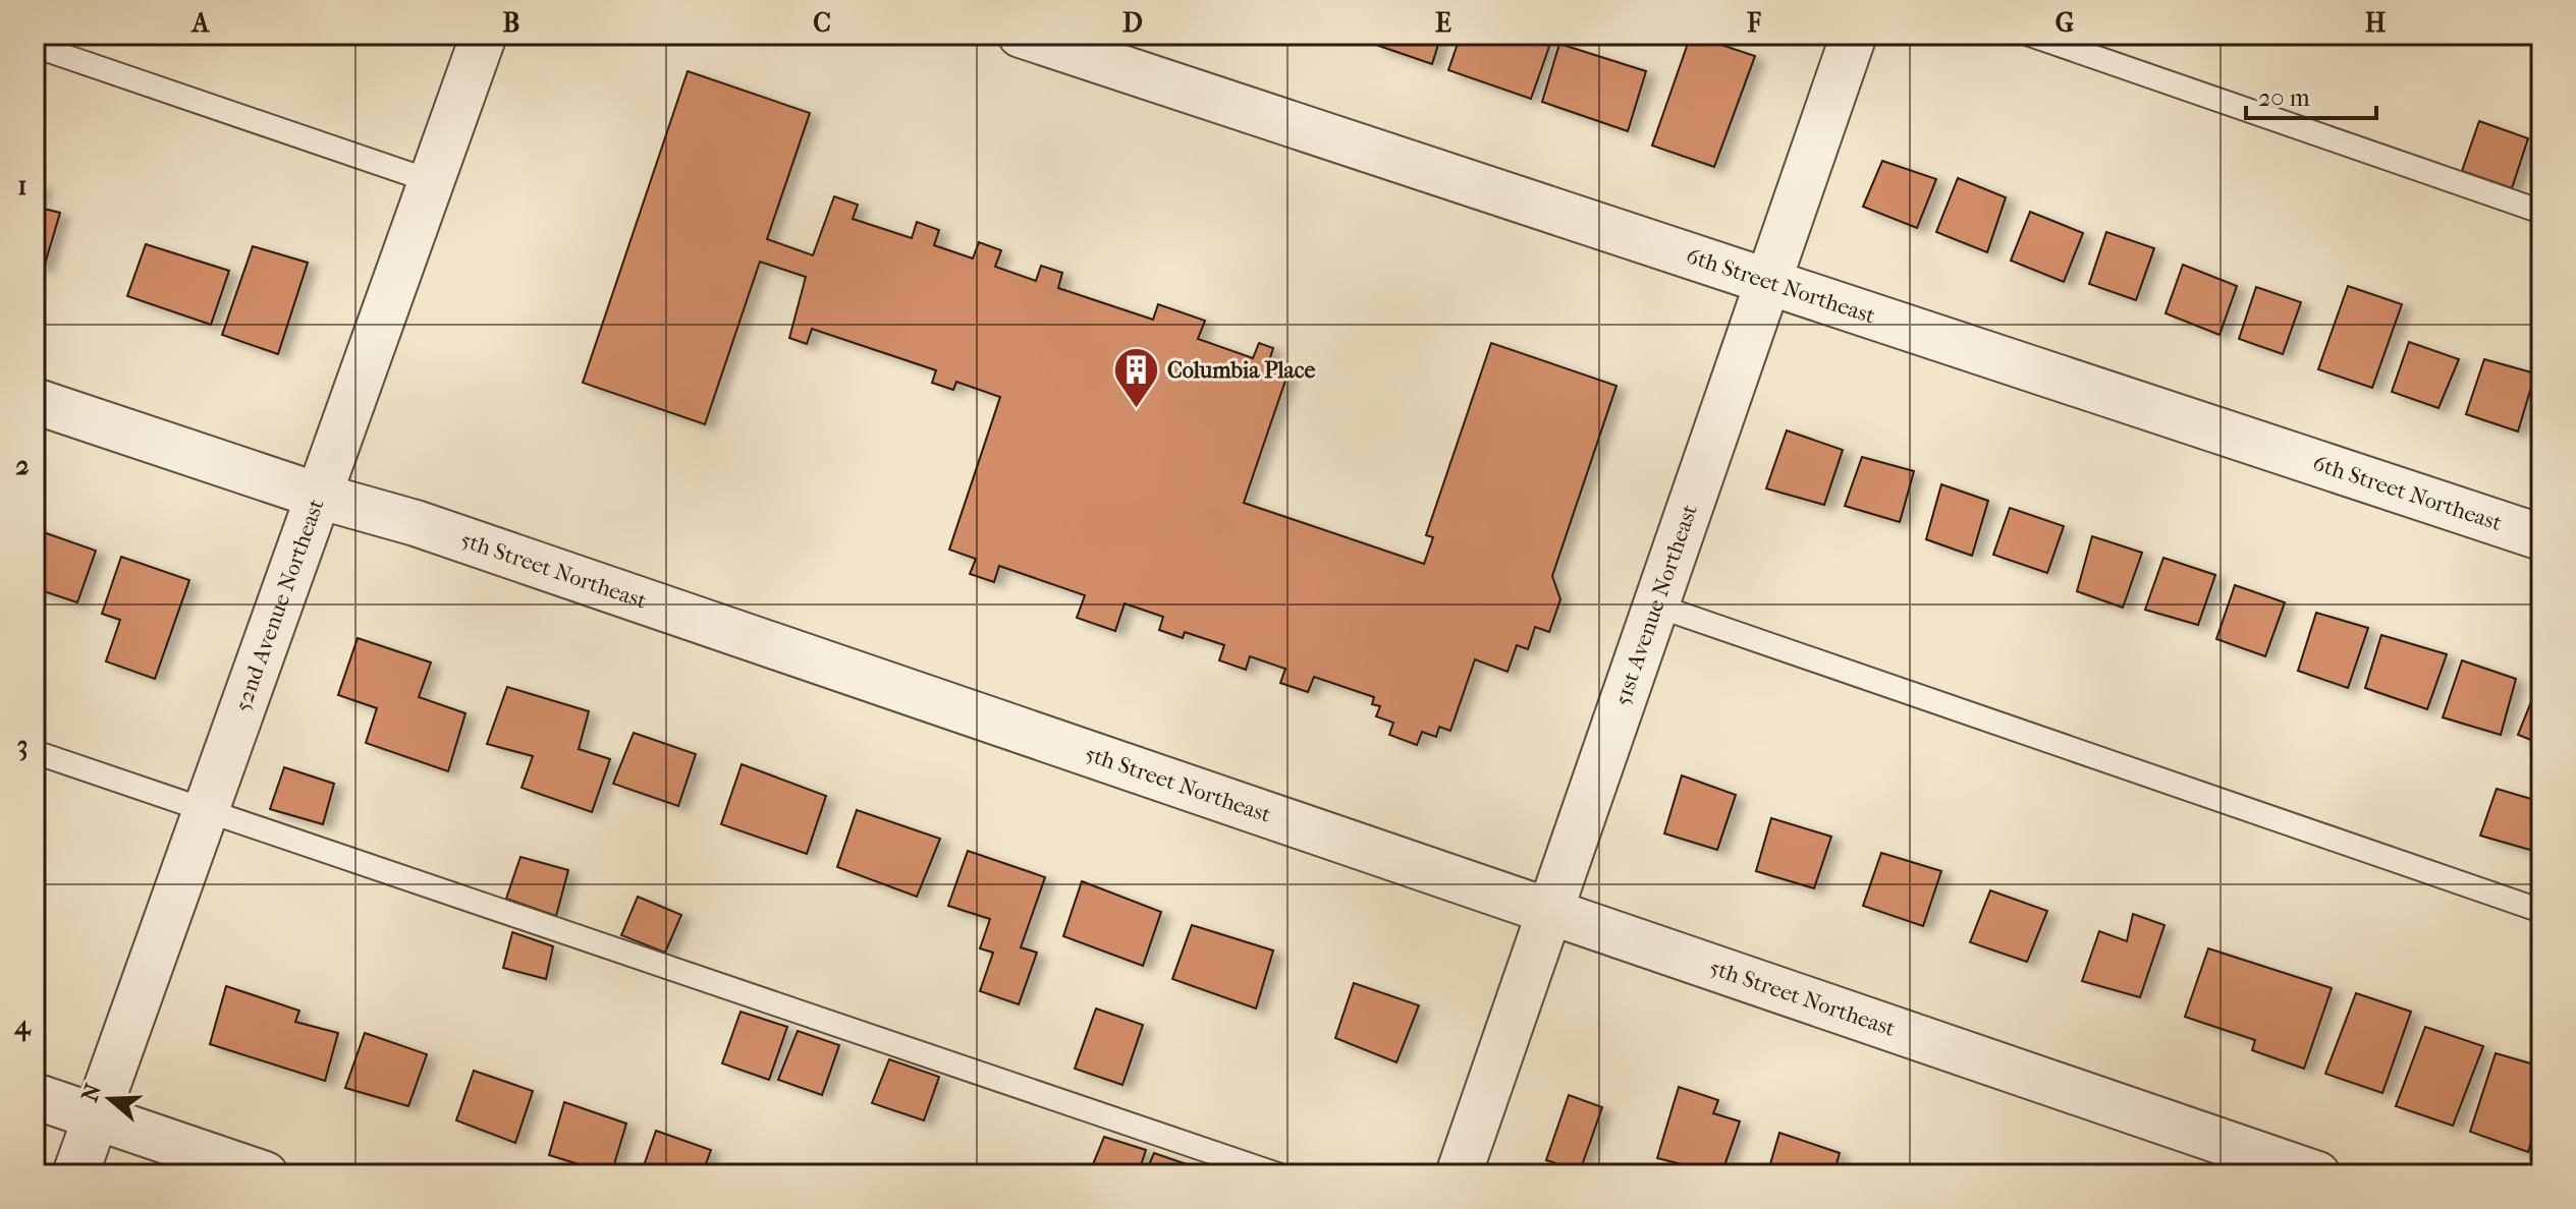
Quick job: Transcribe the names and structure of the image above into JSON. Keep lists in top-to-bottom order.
{
  "streets": {
    "street": [
      "6th Street Northeast",
      "5th Street Northeast",
      "52nd Avenue Northeast",
      "51st Avenue Northeast"
    ]
  },
  "crossings": [
    ["6th Street Northeast", "51st Avenue Northeast"],
    ["5th Street Northeast", "52nd Avenue Northeast"],
    ["5th Street Northeast", "51st Avenue Northeast"]
  ],
  "places": {
    "building": ["Columbia Place"]
  },
  "scale_bar": "20 m",
  "north": "left",
  "grid": {
    "columns": [
      "A",
      "B",
      "C",
      "D",
      "E",
      "F",
      "G",
      "H"
    ],
    "rows": [
      "1",
      "2",
      "3",
      "4"
    ]
  }
}
